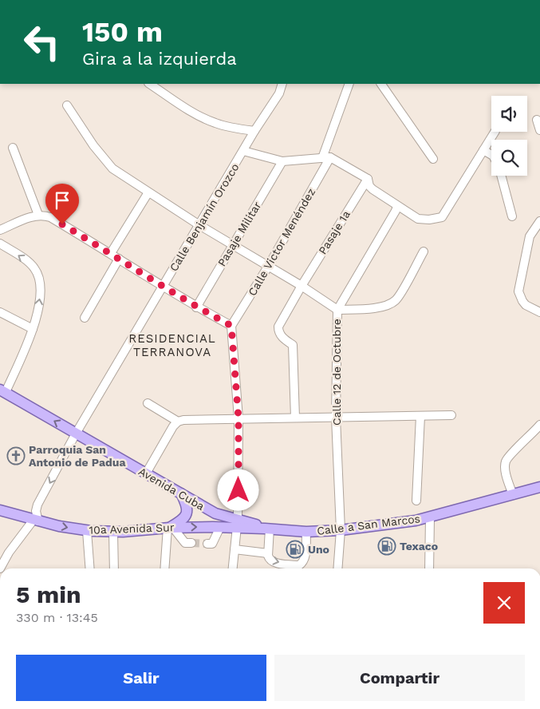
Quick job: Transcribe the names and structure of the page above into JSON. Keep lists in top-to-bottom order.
{
  "streets": {
    "main road": ["Avenida Cuba", "Calle a San Marcos", "10a Avenida Sur"],
    "street": [
      "Calle Benjamín Orozco",
      "Pasaje 1a",
      "Pasaje Militar",
      "Calle Victor Menéndez",
      "Calle 12 de Octubre"
    ]
  },
  "crossings": [
    ["Calle Benjamín Orozco", "Calle 12 de Octubre"],
    ["Calle Benjamín Orozco", "Avenida Cuba"],
    ["Calle Benjamín Orozco", "10a Avenida Sur"],
    ["Pasaje 1a", "Calle 12 de Octubre"],
    ["Pasaje Militar", "Calle 12 de Octubre"],
    ["Calle Victor Menéndez", "Calle 12 de Octubre"],
    ["Calle 12 de Octubre", "Calle a San Marcos"],
    ["Avenida Cuba", "Calle a San Marcos"],
    ["Avenida Cuba", "10a Avenida Sur"]
  ],
  "one_way": ["10a Avenida Sur"],
  "districts": ["RESIDENCIAL TERRANOVA"],
  "places": {
    "church": ["Parroquia San Antonio de Padua"],
    "fuel station": ["Texaco", "Uno"]
  },
  "page": {
    "turn": ["150 m", "Gira a la izquierda"],
    "heading": ["5 min", "330 m · 13:45"],
    "buttons": ["Salir", "Compartir"]
  }
}
